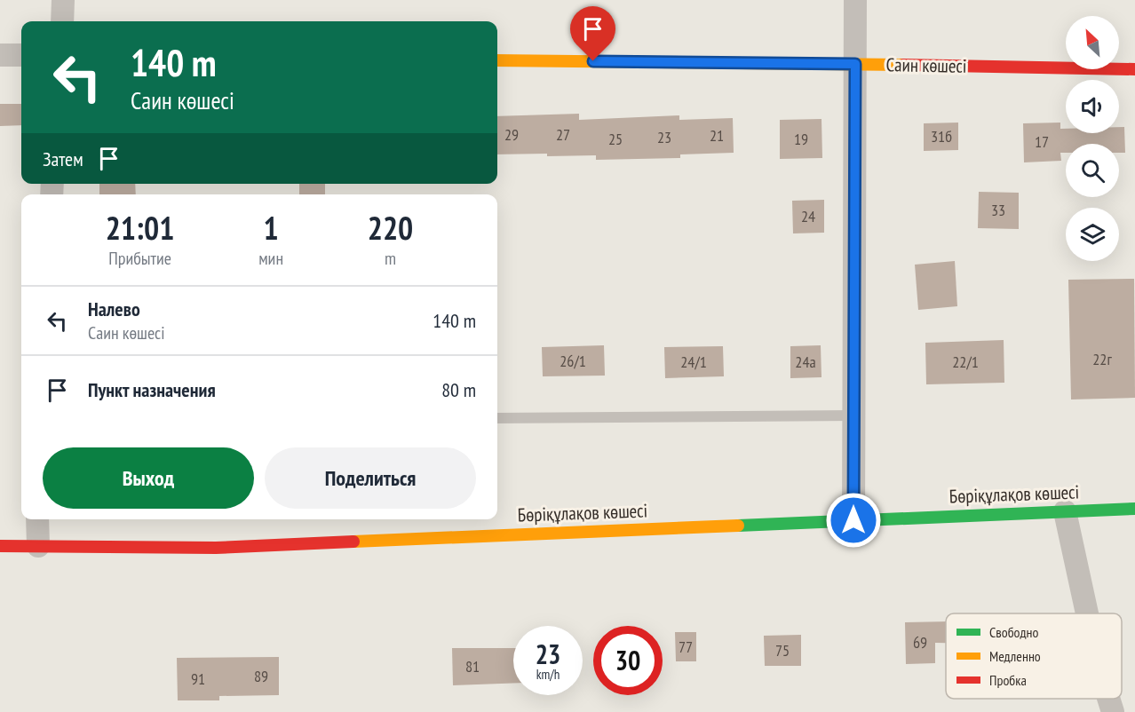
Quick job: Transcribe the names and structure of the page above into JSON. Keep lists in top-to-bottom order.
{
  "streets": {
    "street": ["Саин көшесі", "Бөріқұлақов көшесі"]
  },
  "house_numbers": [
    "29",
    "27",
    "21",
    "31б",
    "23",
    "25",
    "19",
    "17",
    "33",
    "24",
    "22г",
    "26/1",
    "24/1",
    "24а",
    "22/1",
    "69",
    "77",
    "75",
    "81",
    "89",
    "91"
  ],
  "legend": ["Свободно", "Медленно", "Пробка"],
  "north": "top left",
  "page": {
    "turn": ["140 m", "Саин көшесі"],
    "then": "Затем",
    "eta": [
      "21:01",
      "Прибытие",
      "1",
      "мин",
      "220",
      "m"
    ],
    "list": [
      {
        "name": "Налево",
        "note": "Саин көшесі",
        "value": "140 m"
      },
      {
        "name": "Пункт назначения",
        "value": "80 m"
      }
    ],
    "buttons": ["Выход", "Поделиться"],
    "speed": "23 km/h",
    "limit": "30"
  }
}
